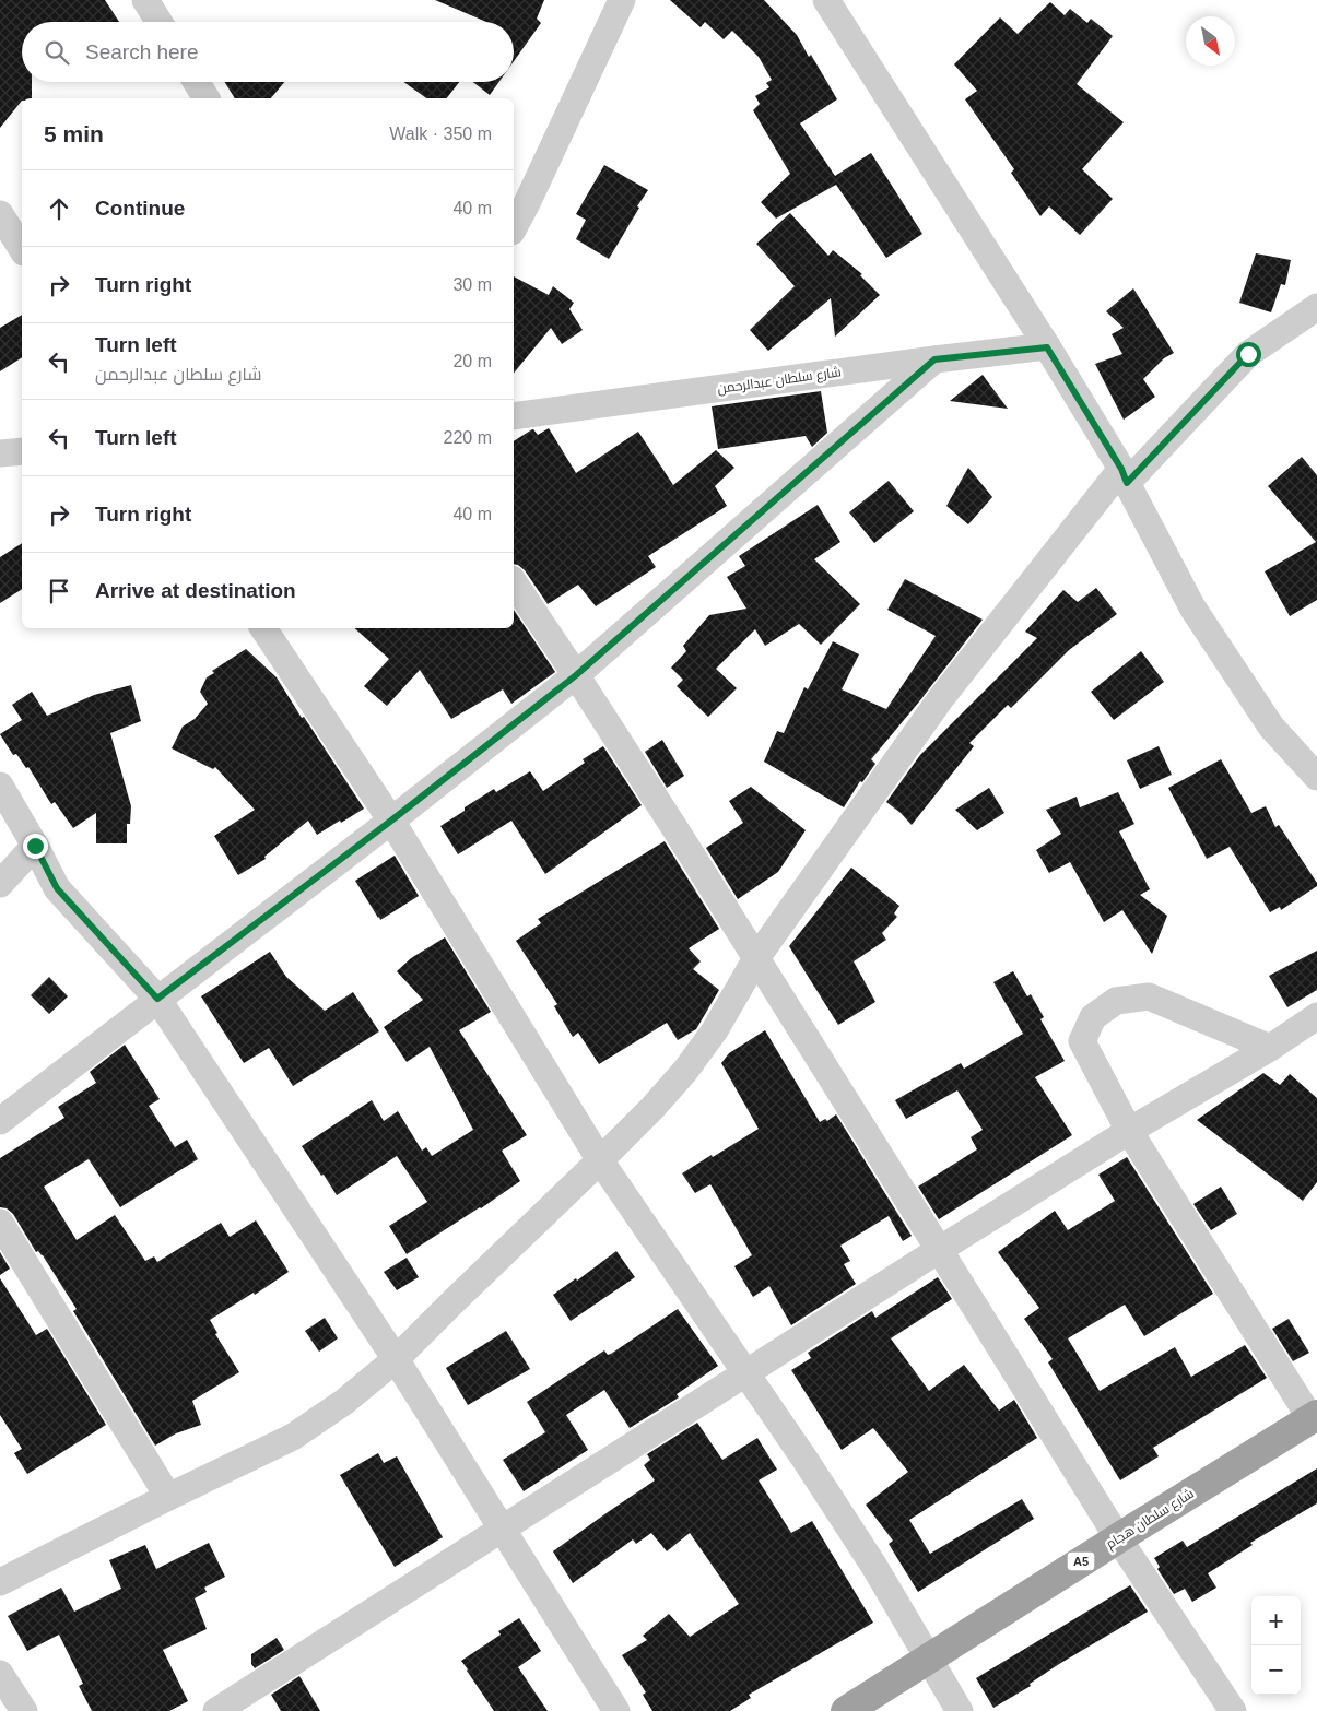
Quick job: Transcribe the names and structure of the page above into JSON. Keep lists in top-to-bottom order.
{
  "streets": {
    "highway": ["شارع سلطان هجام", "A5"],
    "street": ["شارع سلطان عبدالرحمن"]
  },
  "north": "bottom right",
  "page": {
    "search": "Search here",
    "heading": ["5 min", "Walk · 350 m"],
    "list": [
      ["Continue", "40 m"],
      ["Turn right", "30 m"],
      ["Turn left", "شارع سلطان عبدالرحمن", "20 m"],
      ["Turn left", "220 m"],
      ["Turn right", "40 m"],
      "Arrive at destination"
    ],
    "map_buttons": ["+", "−"]
  }
}
